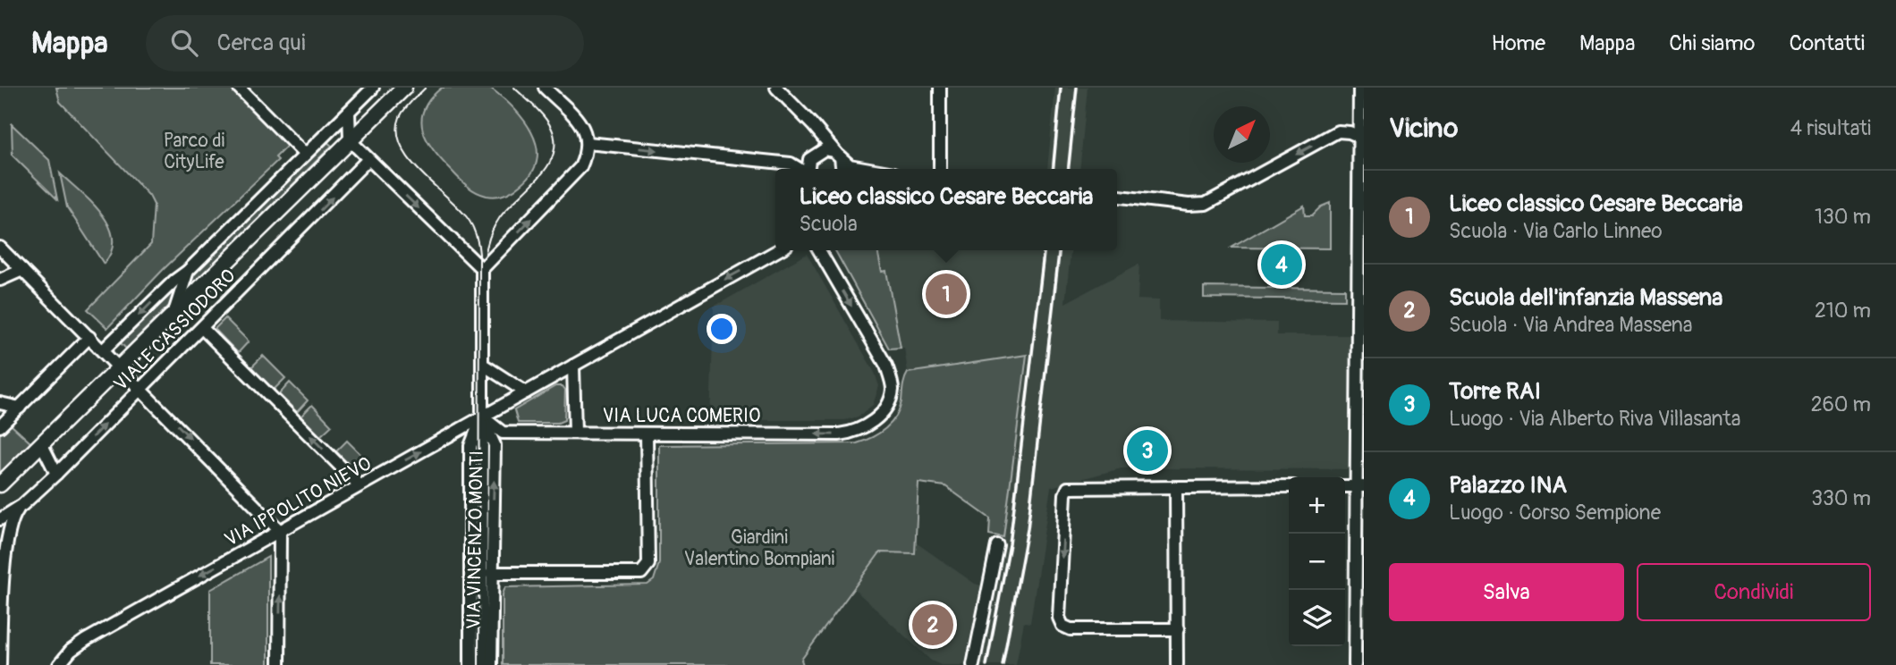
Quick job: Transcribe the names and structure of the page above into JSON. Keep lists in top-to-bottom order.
{
  "streets": {
    "main road": ["VIALE CASSIODORO"],
    "street": ["VIA LUCA COMERIO", "VIA IPPOLITO NIEVO", "VIA VINCENZO MONTI"]
  },
  "crossings": [
    ["VIA LUCA COMERIO", "VIA IPPOLITO NIEVO"],
    ["VIA LUCA COMERIO", "VIA VINCENZO MONTI"],
    ["VIA IPPOLITO NIEVO", "VIA VINCENZO MONTI"]
  ],
  "parks": ["Parco di CityLife", "Giardini Valentino Bompiani"],
  "north": "top right",
  "page": {
    "header": "Mappa",
    "search": "Cerca qui",
    "nav": [
      "Home",
      "Mappa",
      "Chi siamo",
      "Contatti"
    ],
    "heading": ["Vicino", "4 risultati"],
    "popup": ["Liceo classico Cesare Beccaria", "Scuola"],
    "list": [
      {
        "mark": "1",
        "name": "Liceo classico Cesare Beccaria",
        "note": "Scuola · Via Carlo Linneo",
        "value": "130 m"
      },
      {
        "mark": "2",
        "name": "Scuola dell'infanzia Massena",
        "note": "Scuola · Via Andrea Massena",
        "value": "210 m"
      },
      {
        "mark": "3",
        "name": "Torre RAI",
        "note": "Luogo · Via Alberto Riva Villasanta",
        "value": "260 m"
      },
      {
        "mark": "4",
        "name": "Palazzo INA",
        "note": "Luogo · Corso Sempione",
        "value": "330 m"
      }
    ],
    "pins": [
      "4",
      "1",
      "3",
      "2"
    ],
    "map_buttons": ["+", "−"],
    "buttons": ["Salva", "Condividi"]
  }
}
